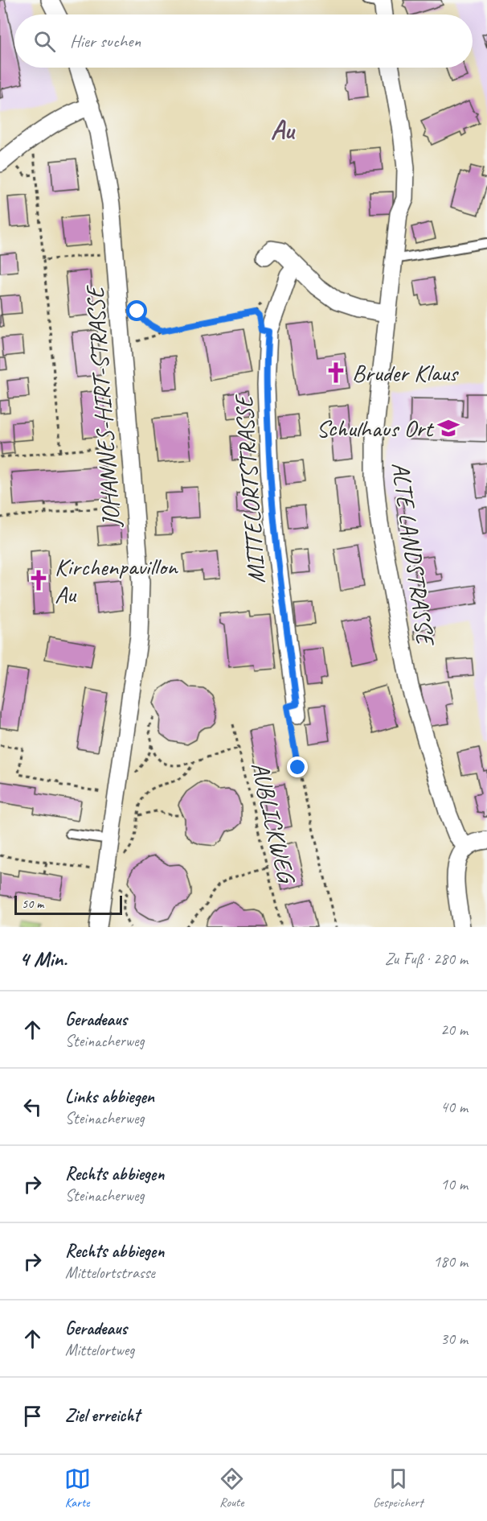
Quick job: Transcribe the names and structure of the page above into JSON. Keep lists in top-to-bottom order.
{
  "streets": {
    "street": ["JOHANNES-HIRT-STRASSE", "MITTELORTSTRASSE", "ALTE LANDSTRASSE"],
    "path": ["AUBLICKWEG"]
  },
  "districts": ["Au"],
  "places": {
    "church": ["Bruder Klaus", "Kirchenpavillon Au"],
    "school or university": ["Schulhaus Ort"]
  },
  "scale_bar": "50 m",
  "page": {
    "search": "Hier suchen",
    "scale": "50 m",
    "heading": ["4 Min.", "Zu Fuß · 280 m"],
    "list": [
      ["Geradeaus", "Steinacherweg", "20 m"],
      ["Links abbiegen", "Steinacherweg", "40 m"],
      ["Rechts abbiegen", "Steinacherweg", "10 m"],
      ["Rechts abbiegen", "Mittelortstrasse", "180 m"],
      ["Geradeaus", "Mittelortweg", "30 m"],
      "Ziel erreicht"
    ],
    "nav": ["Karte", "Route", "Gespeichert"]
  }
}
